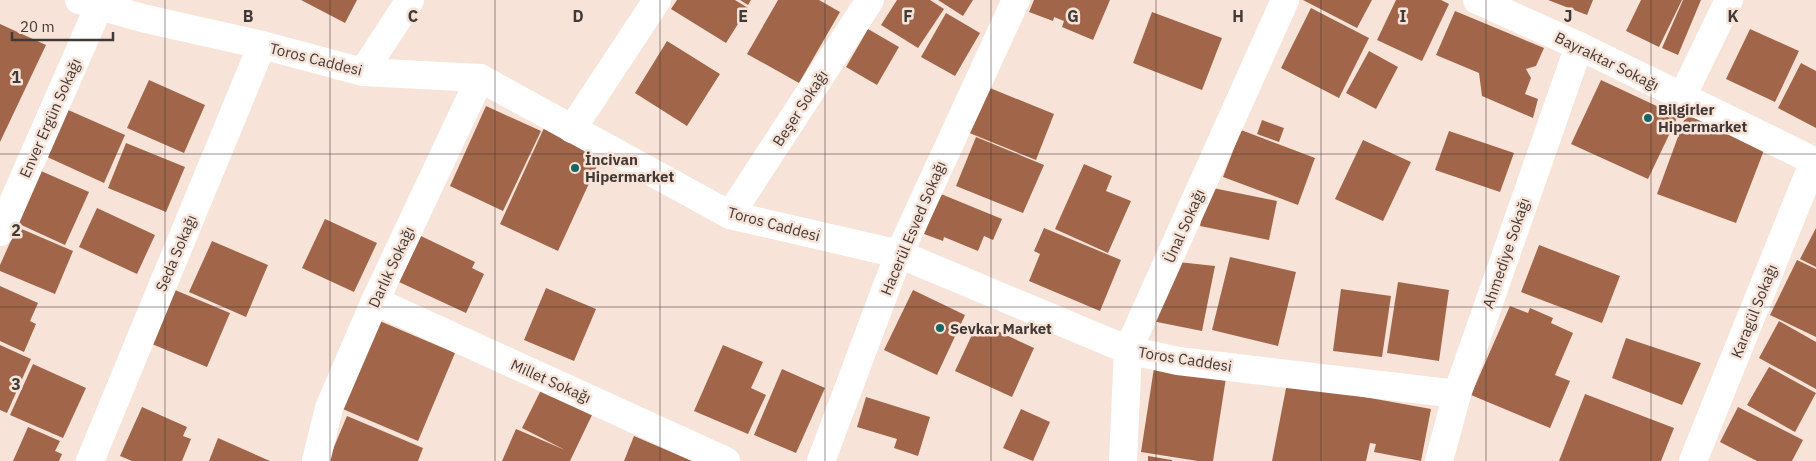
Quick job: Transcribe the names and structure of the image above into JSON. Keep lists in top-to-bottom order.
{
  "streets": {
    "street": [
      "Toros Caddesi",
      "Bayraktar Sokağı",
      "Beşer Sokağı",
      "Enver Ergün Sokağı",
      "Ünal Sokağı",
      "Hacerül Esved Sokağı",
      "Seda Sokağı",
      "Ahmediye Sokağı",
      "Darlık Sokağı",
      "Karagül Sokağı",
      "Millet Sokağı"
    ]
  },
  "crossings": [
    ["Toros Caddesi", "Beşer Sokağı"],
    ["Toros Caddesi", "Enver Ergün Sokağı"],
    ["Toros Caddesi", "Ünal Sokağı"],
    ["Toros Caddesi", "Hacerül Esved Sokağı"],
    ["Toros Caddesi", "Seda Sokağı"],
    ["Toros Caddesi", "Ahmediye Sokağı"],
    ["Toros Caddesi", "Darlık Sokağı"],
    ["Bayraktar Sokağı", "Ahmediye Sokağı"],
    ["Bayraktar Sokağı", "Karagül Sokağı"],
    ["Darlık Sokağı", "Millet Sokağı"]
  ],
  "places": ["Bilgirler Hipermarket", "İncivan Hipermarket", "Sevkar Market"],
  "scale_bar": "20 m",
  "grid": {
    "columns": [
      "B",
      "C",
      "D",
      "E",
      "F",
      "G",
      "H",
      "I",
      "J",
      "K"
    ],
    "rows": ["1", "2", "3"]
  }
}
